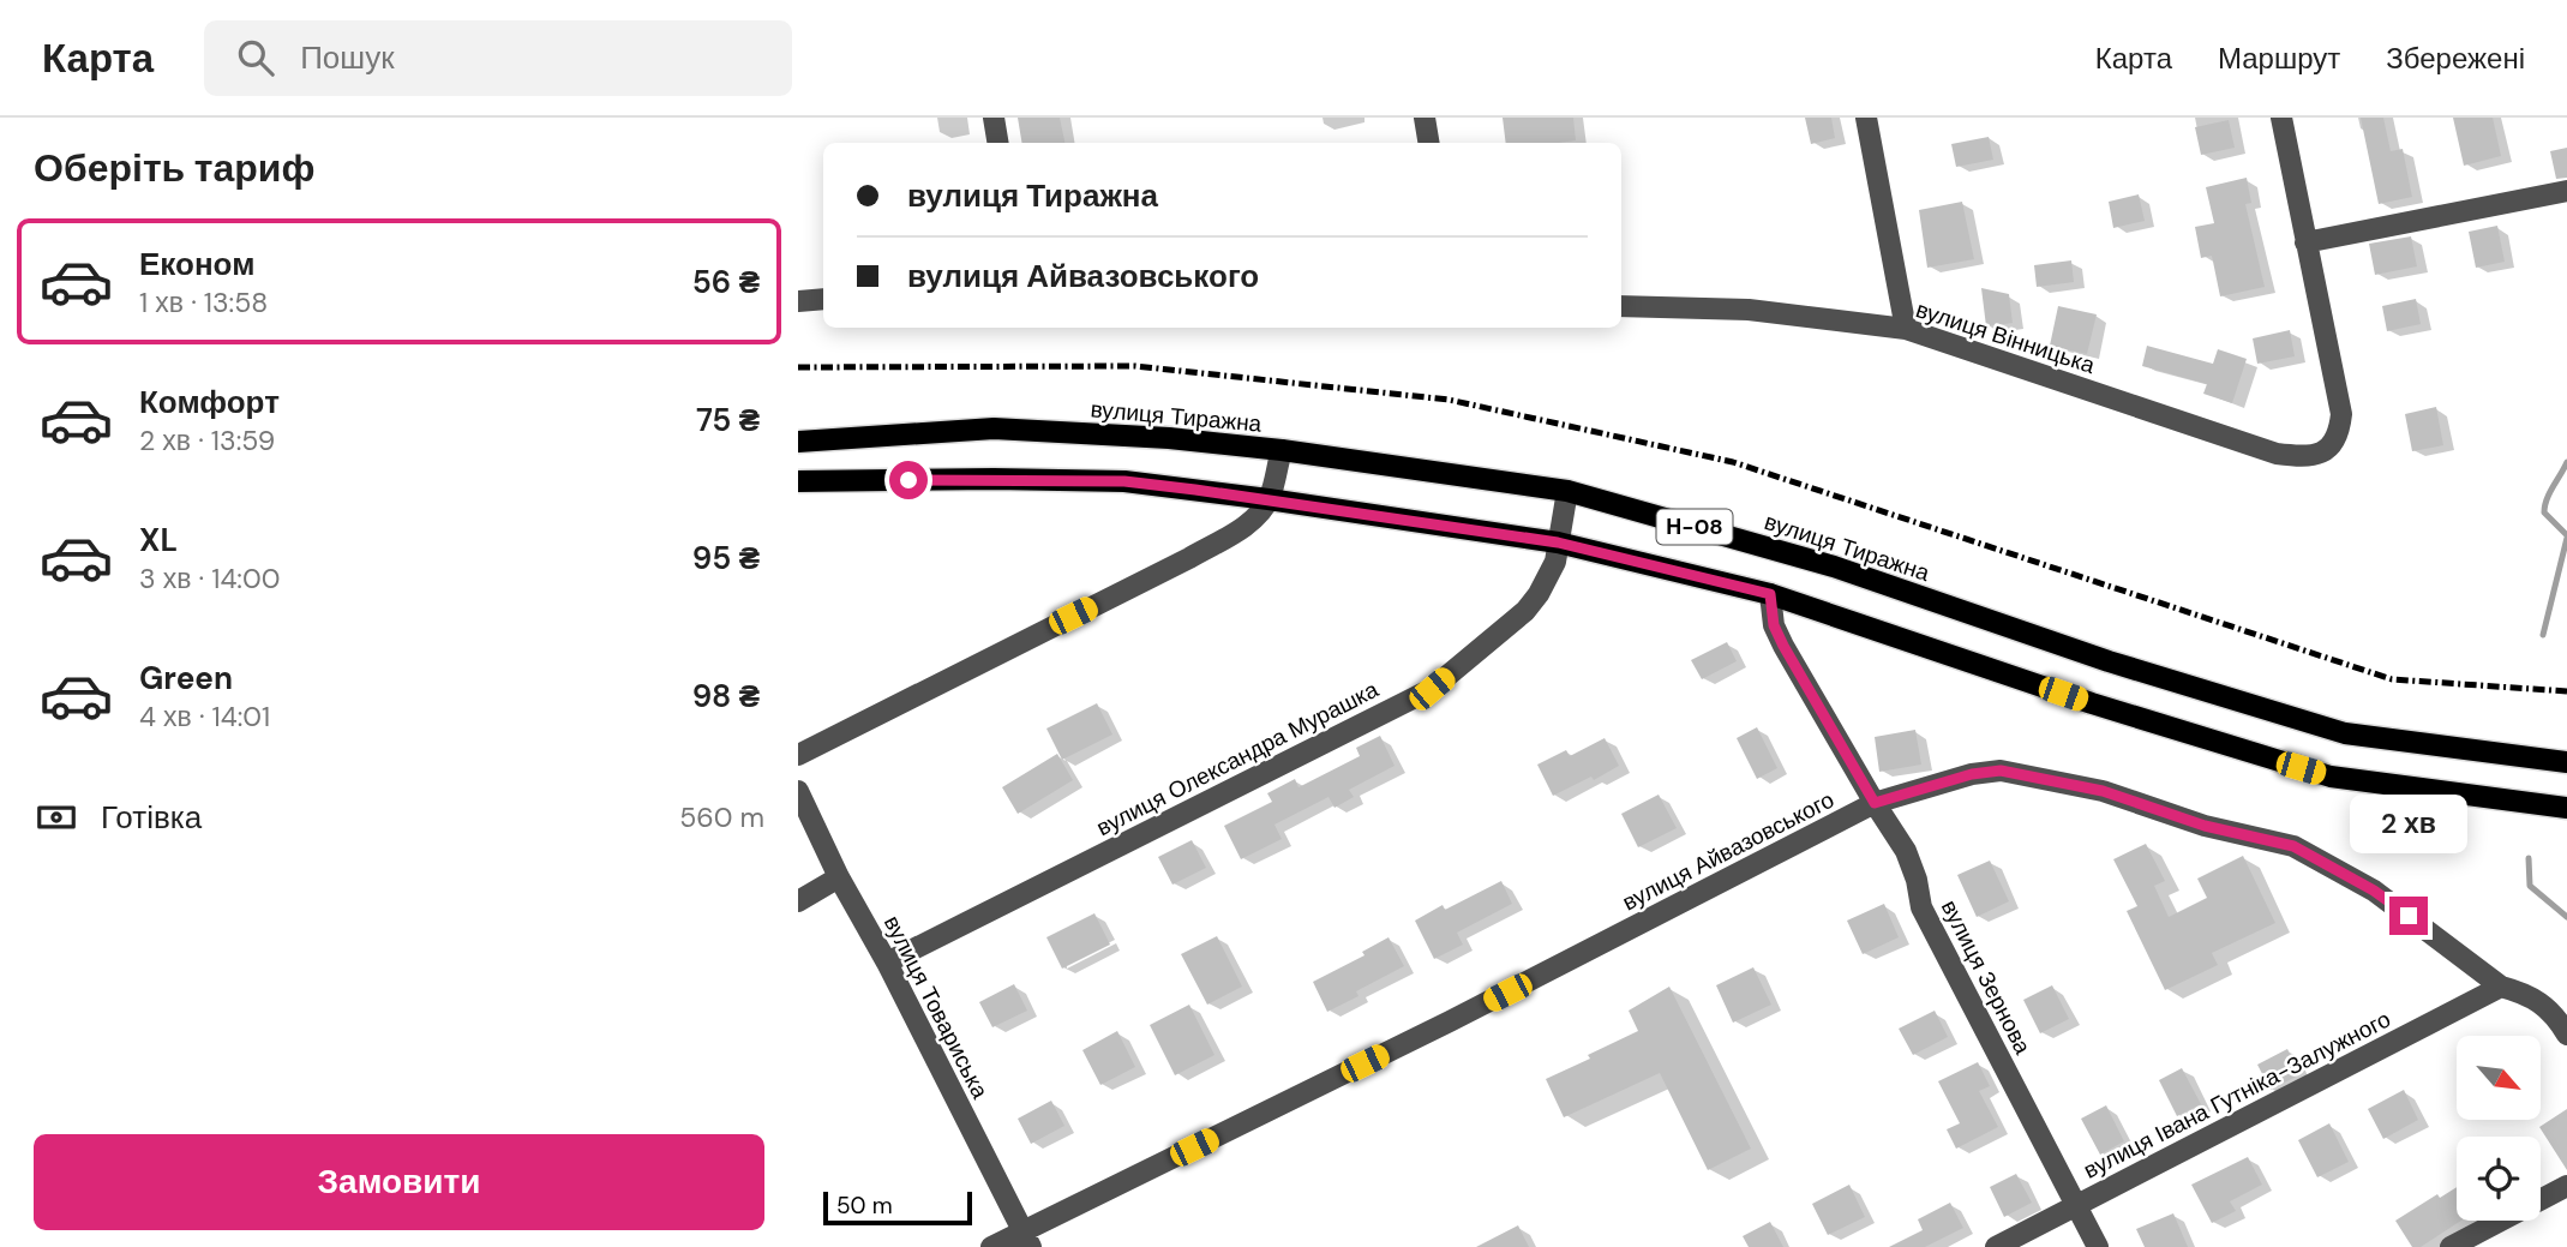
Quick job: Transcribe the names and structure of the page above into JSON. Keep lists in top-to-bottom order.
{
  "streets": {
    "main road": ["вулиця Тиражна", "Н-08"],
    "street": [
      "вулиця Вінницька",
      "вулиця Олександра Мурашка",
      "вулиця Айвазовського",
      "вулиця Зернова",
      "вулиця Товариська",
      "вулиця Івана Гутніка-Залужного"
    ]
  },
  "crossings": [
    ["вулиця Тиражна", "вулиця Олександра Мурашка"],
    ["Н-08", "вулиця Олександра Мурашка"],
    ["Н-08", "вулиця Зернова"],
    ["вулиця Олександра Мурашка", "вулиця Товариська"],
    ["вулиця Айвазовського", "вулиця Зернова"],
    ["вулиця Айвазовського", "вулиця Товариська"],
    ["вулиця Айвазовського", "вулиця Івана Гутніка-Залужного"],
    ["вулиця Зернова", "вулиця Івана Гутніка-Залужного"]
  ],
  "scale_bar": "50 m",
  "north": "bottom right",
  "page": {
    "header": "Карта",
    "search": "Пошук",
    "nav": ["Карта", "Маршрут", "Збережені"],
    "heading": "Оберіть тариф",
    "banner": ["вулиця Тиражна", "вулиця Айвазовського"],
    "list": [
      {
        "name": "Економ",
        "note": "1 хв · 13:58",
        "value": "56 ₴"
      },
      {
        "name": "Комфорт",
        "note": "2 хв · 13:59",
        "value": "75 ₴"
      },
      {
        "name": "XL",
        "note": "3 хв · 14:00",
        "value": "95 ₴"
      },
      {
        "name": "Green",
        "note": "4 хв · 14:01",
        "value": "98 ₴"
      }
    ],
    "pay": ["Готівка", "560 m"],
    "bubble": "2 хв",
    "buttons": "Замовити",
    "scale": "50 m"
  }
}
